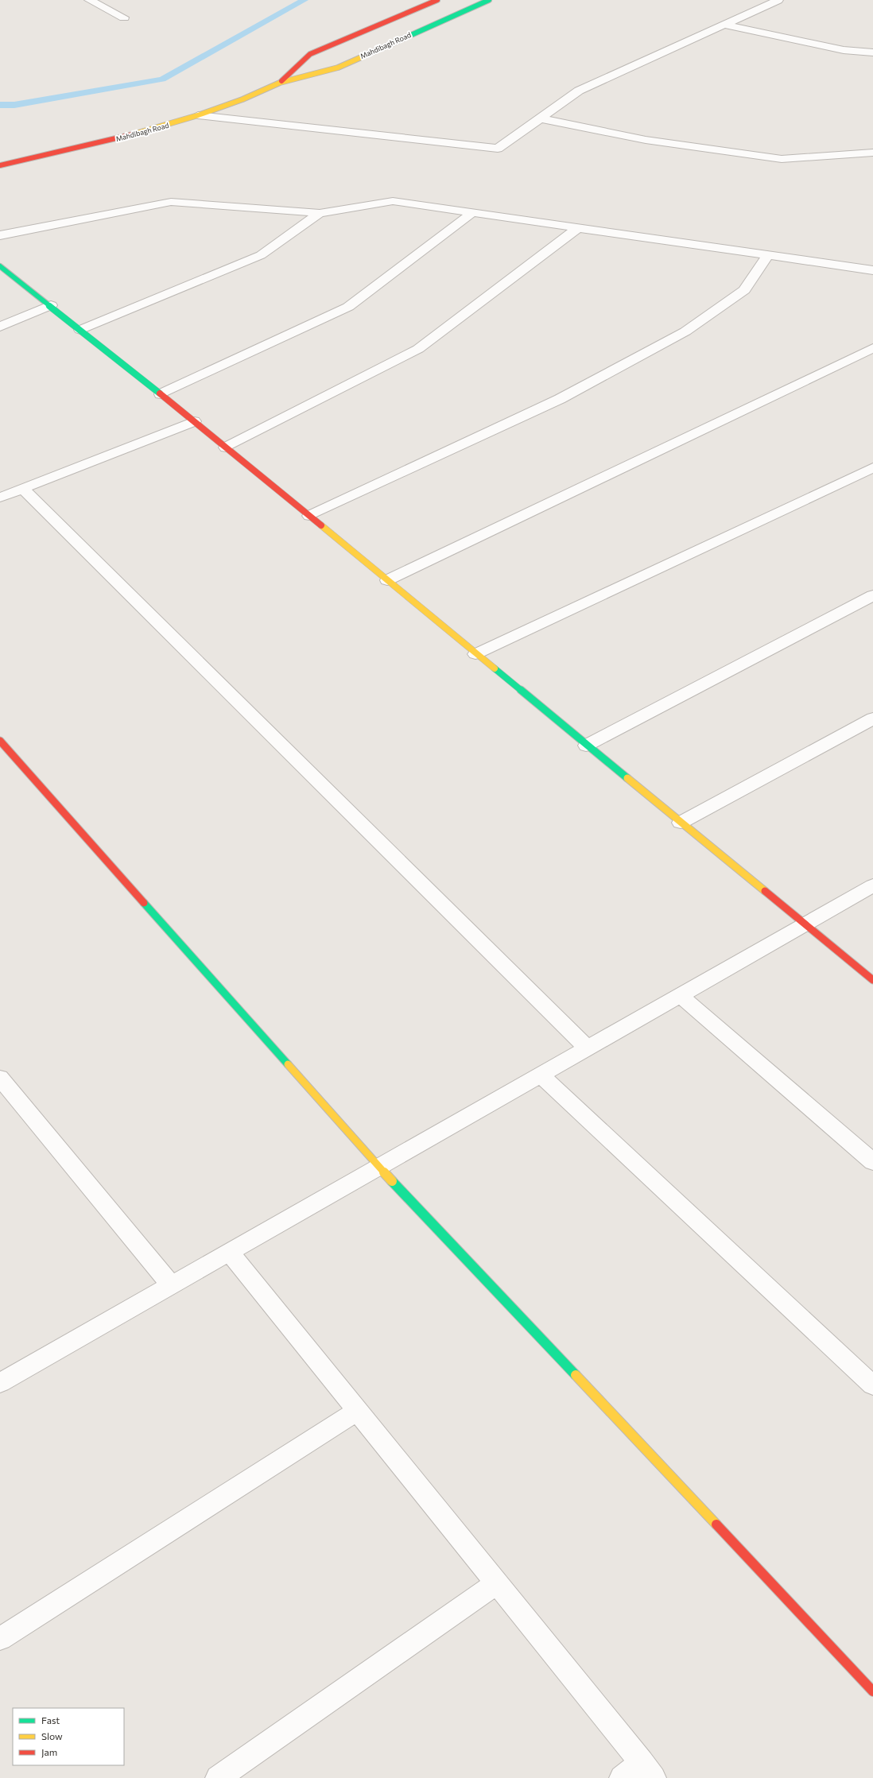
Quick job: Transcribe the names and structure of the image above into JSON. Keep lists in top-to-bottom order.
{
  "streets": {
    "street": ["Mahdibagh Road"]
  },
  "legend": ["Fast", "Slow", "Jam"]
}
